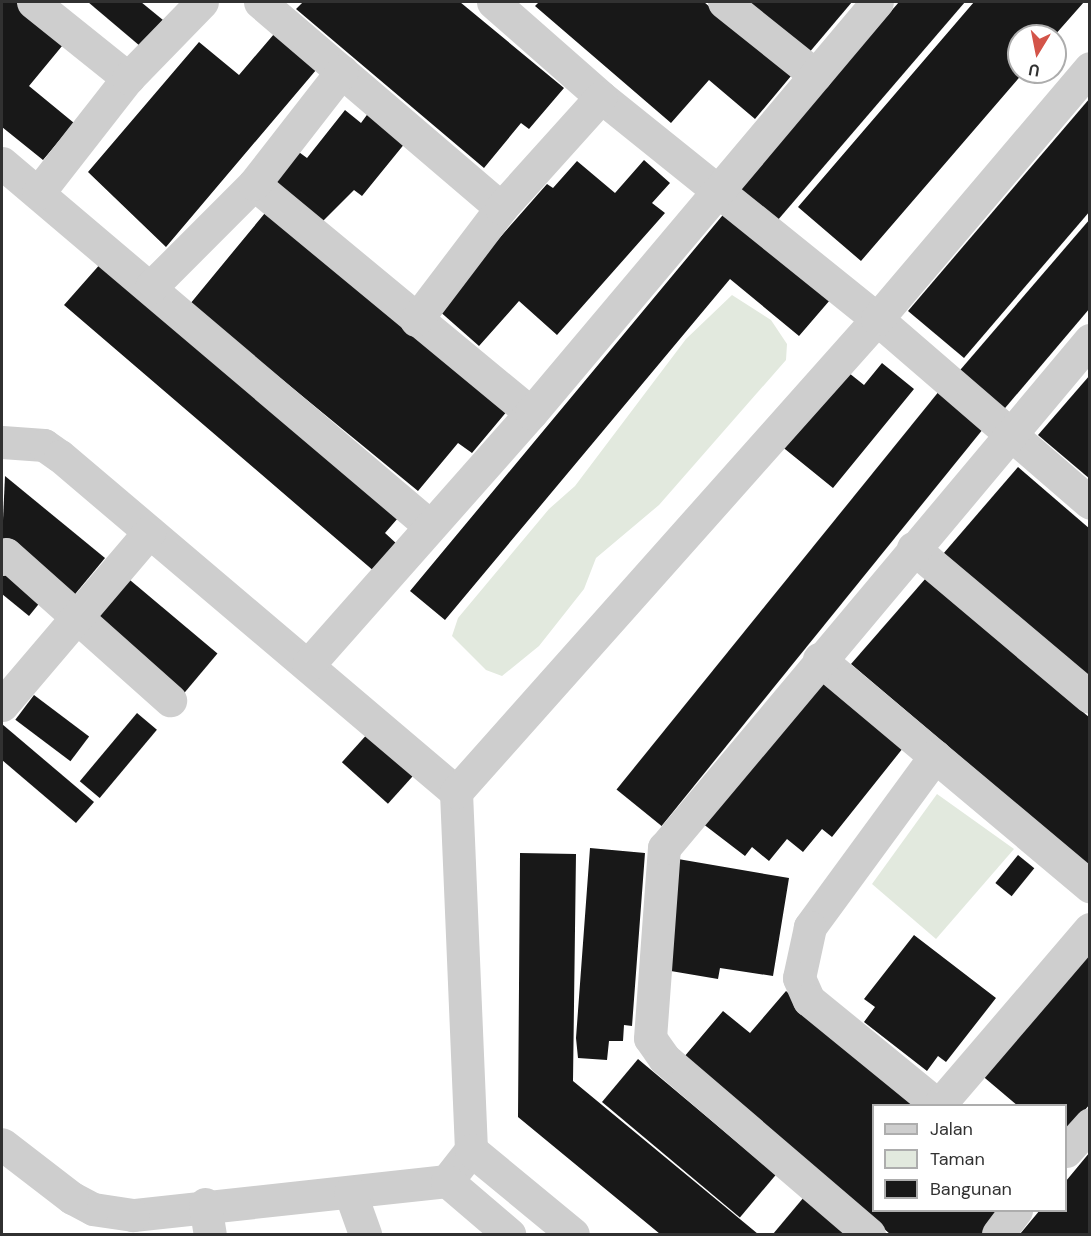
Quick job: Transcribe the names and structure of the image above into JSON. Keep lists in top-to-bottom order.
{
  "legend": ["Jalan", "Taman", "Bangunan"],
  "north": "bottom"
}
